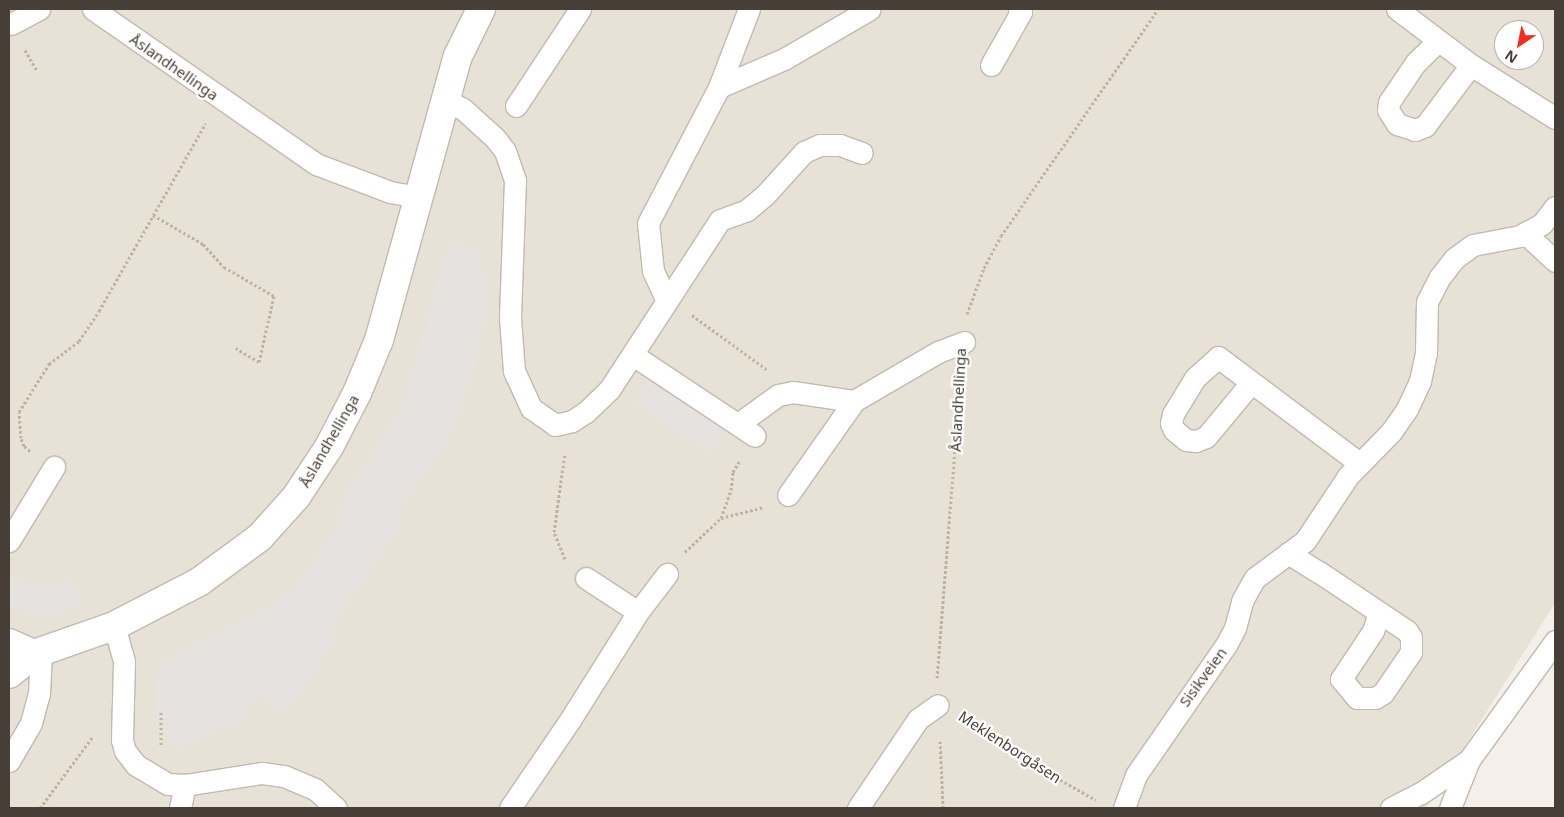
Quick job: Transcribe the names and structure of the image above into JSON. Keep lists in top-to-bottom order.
{
  "streets": {
    "street": ["Åslandhellinga"],
    "lane": ["Sisikveien"],
    "path": ["Meklenborgåsen"]
  },
  "crossings": [
    ["Åslandhellinga", "Meklenborgåsen"]
  ],
  "north": "bottom left"
}
